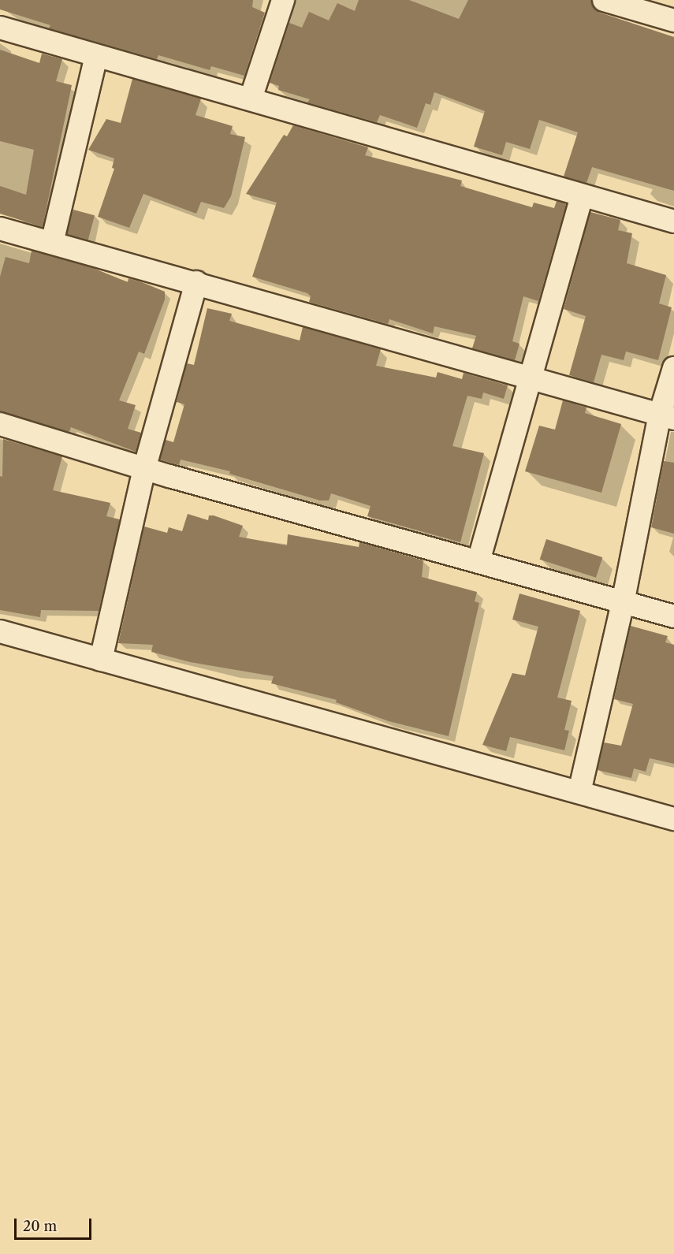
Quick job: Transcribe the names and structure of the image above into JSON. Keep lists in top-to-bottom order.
{
  "scale_bar": "20 m"
}
